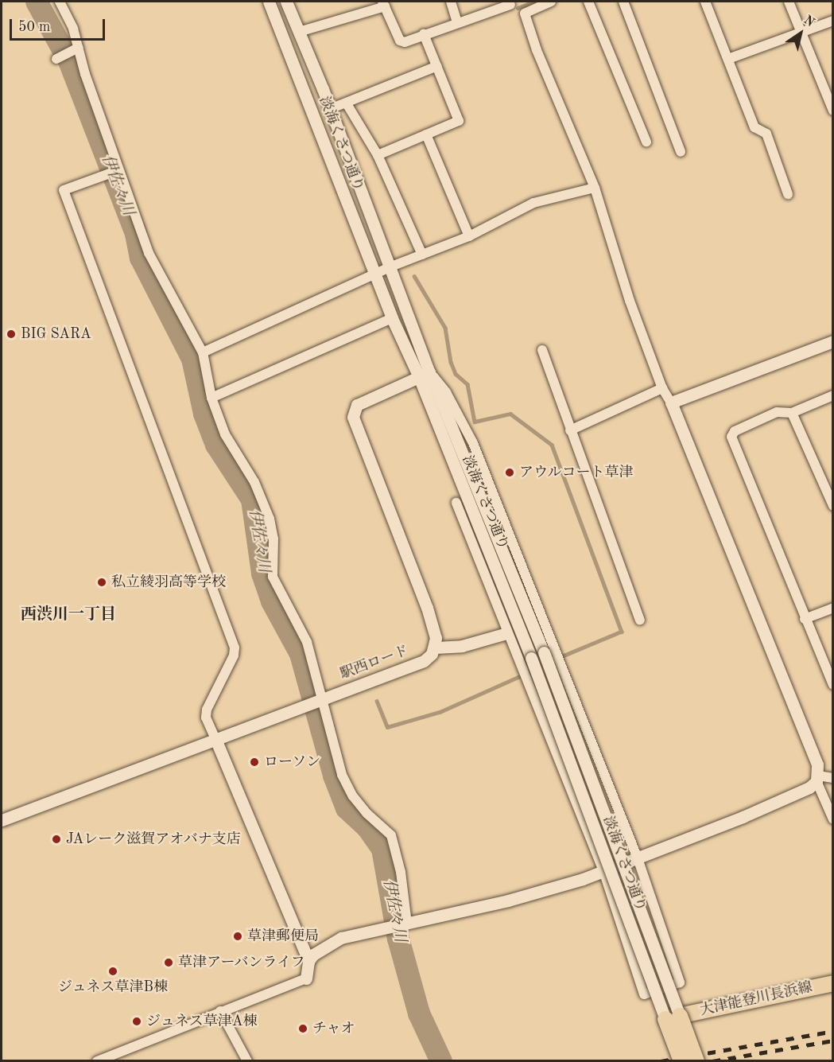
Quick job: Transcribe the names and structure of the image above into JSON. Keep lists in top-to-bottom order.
{
  "streets": {
    "main road": ["大津能登川長浜線"],
    "street": ["淡海くさつ通り", "駅西ロード"]
  },
  "crossings": [
    ["淡海くさつ通り", "大津能登川長浜線"]
  ],
  "districts": ["西渋川一丁目"],
  "water": ["伊佐々川"],
  "places": [
    "BIG SARA",
    "アウルコート草津",
    "私立綾羽高等学校",
    "ローソン",
    "JAレーク滋賀アオバナ支店",
    "草津郵便局",
    "草津アーバンライフ",
    "ジュネス草津B棟",
    "ジュネス草津A棟",
    "チャオ"
  ],
  "scale_bar": "50 m",
  "north": "top right"
}
